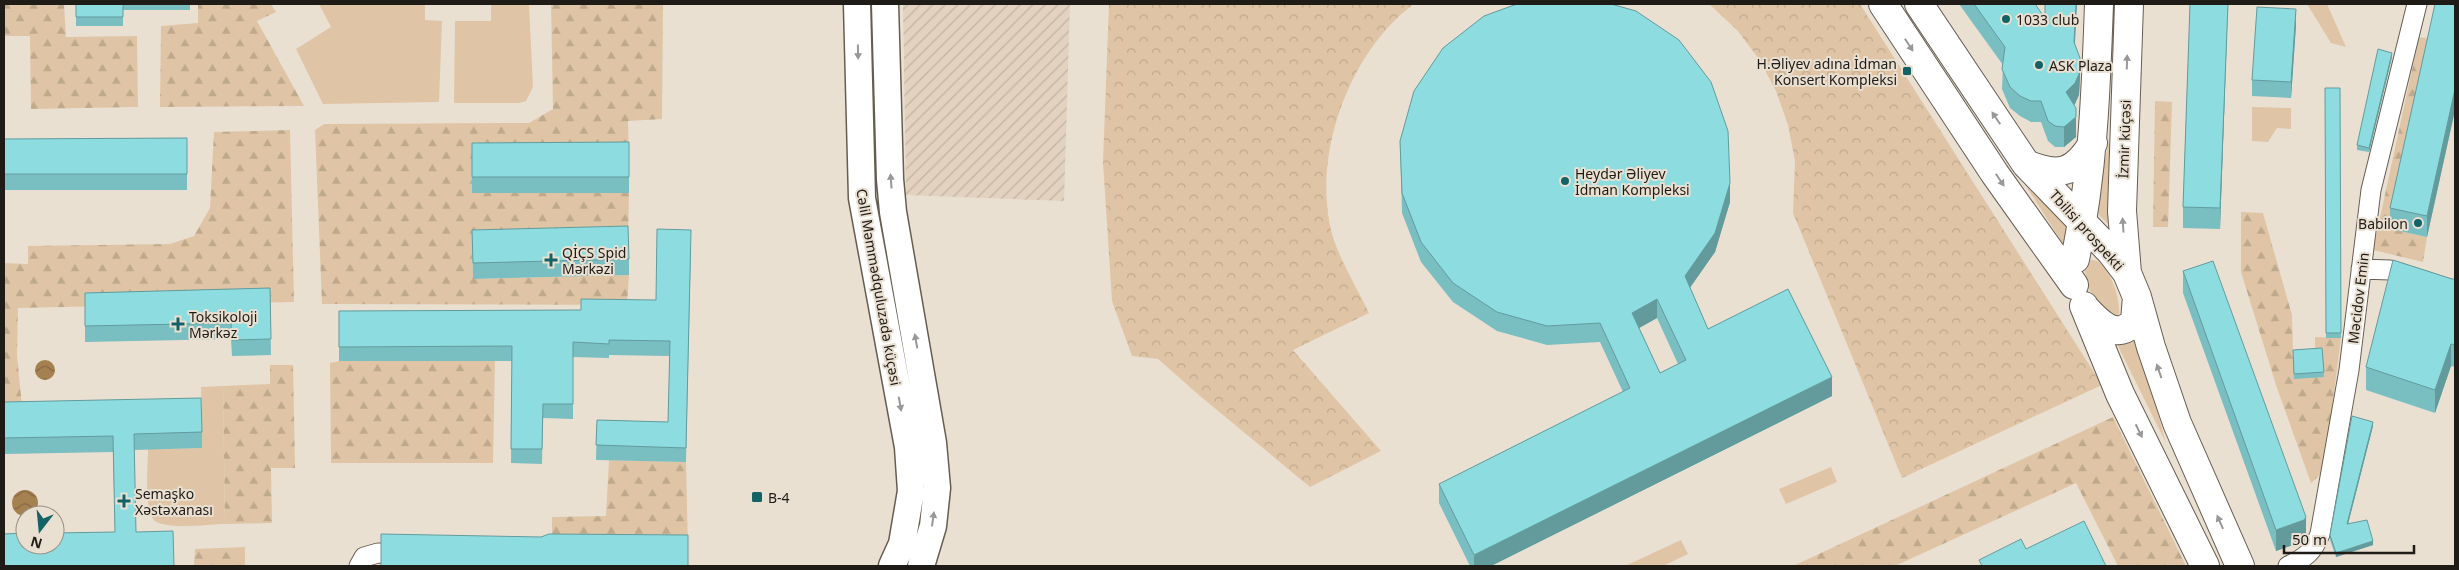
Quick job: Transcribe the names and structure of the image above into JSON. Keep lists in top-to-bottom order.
{
  "streets": {
    "main road": ["İzmir küçəsi", "Tbilisi prospekti", "Cəlil Məmmədquluzadə küçəsi"],
    "street": ["Məcidov Emin"]
  },
  "crossings": [
    ["İzmir küçəsi", "Tbilisi prospekti"]
  ],
  "places": {
    "other": [
      "1033 club",
      "ASK Plaza",
      "Heydər Əliyev İdman Kompleksi",
      "Babilon"
    ],
    "transit": ["H.Əliyev adına İdman Konsert Kompleksi", "B-4"],
    "health": ["QİÇS Spid Mərkəzi", "Toksikoloji Mərkəz", "Semaşko Xəstəxanası"]
  },
  "scale_bar": "50 m",
  "north": "bottom"
}
